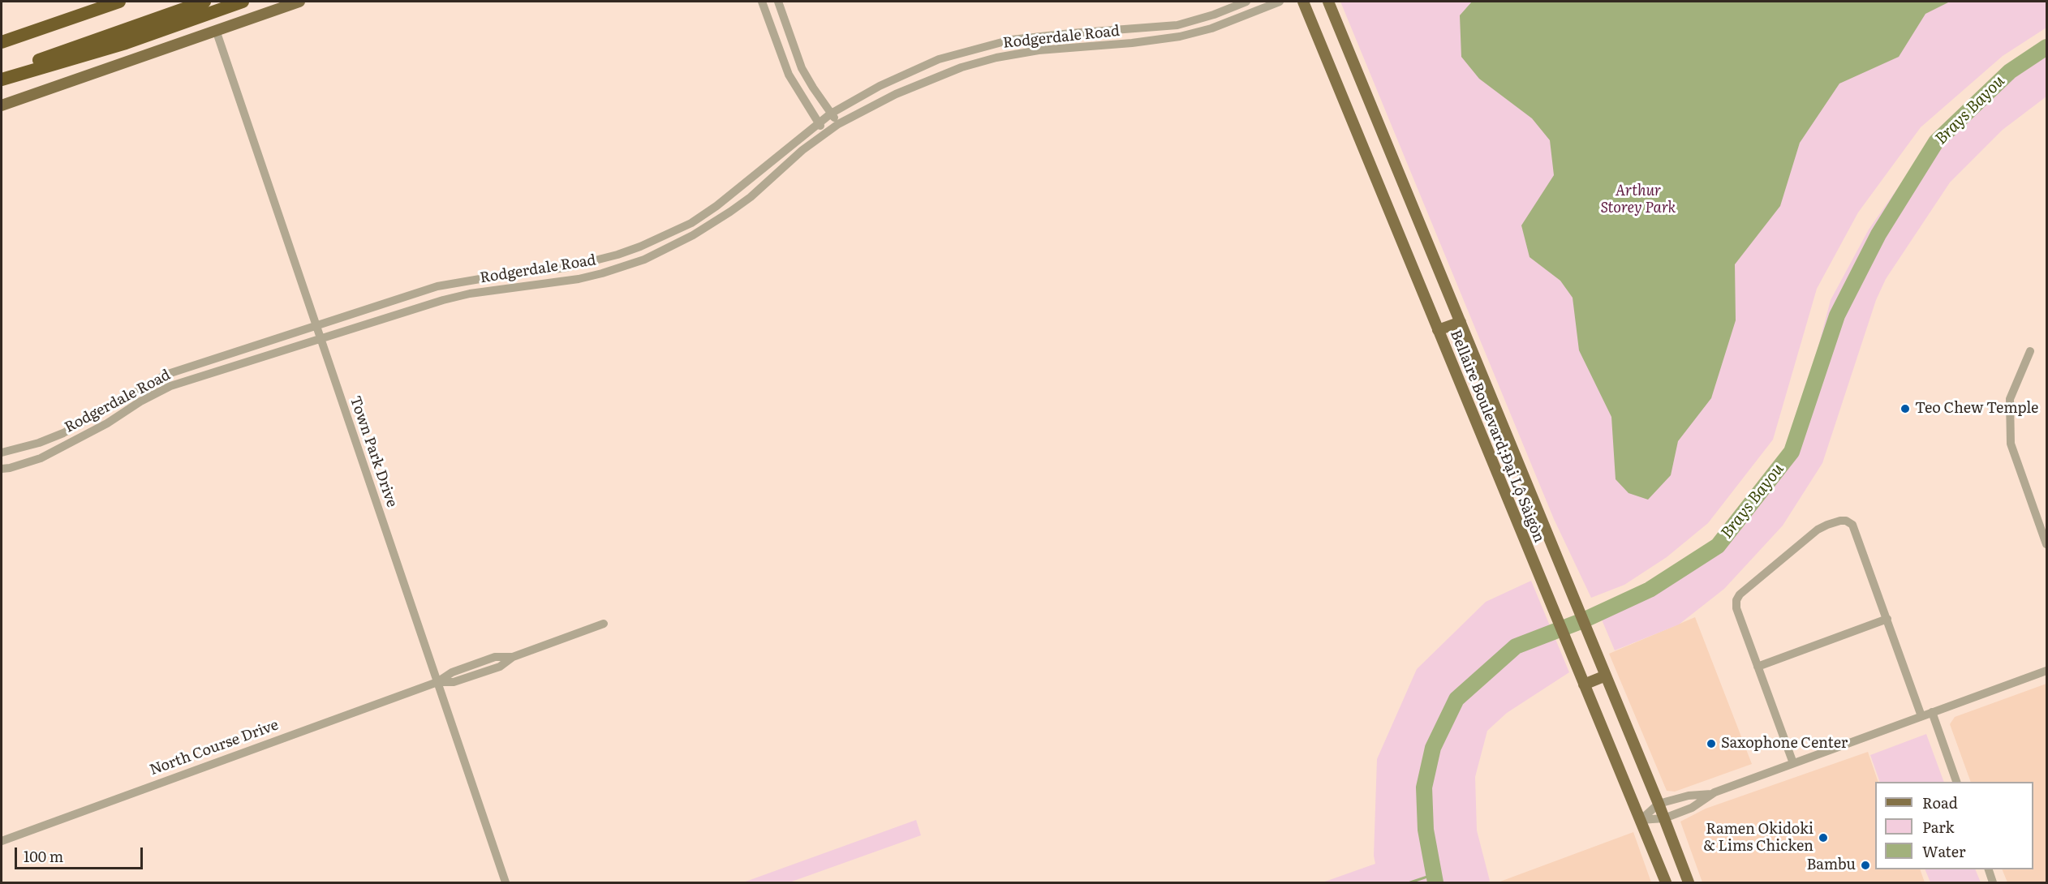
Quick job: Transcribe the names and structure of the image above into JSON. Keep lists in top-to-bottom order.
{
  "streets": {
    "main road": ["Bellaire Boulevard;Đại Lộ Sàigòn"],
    "street": ["Rodgerdale Road", "Town Park Drive", "North Course Drive"]
  },
  "crossings": [
    ["Rodgerdale Road", "Town Park Drive"],
    ["Town Park Drive", "North Course Drive"]
  ],
  "water": ["Brays Bayou"],
  "parks": ["Arthur Storey Park"],
  "places": [
    "Teo Chew Temple",
    "Saxophone Center",
    "Ramen Okidoki & Lims Chicken",
    "Bambu"
  ],
  "legend": ["Road", "Park", "Water"],
  "scale_bar": "100 m"
}
